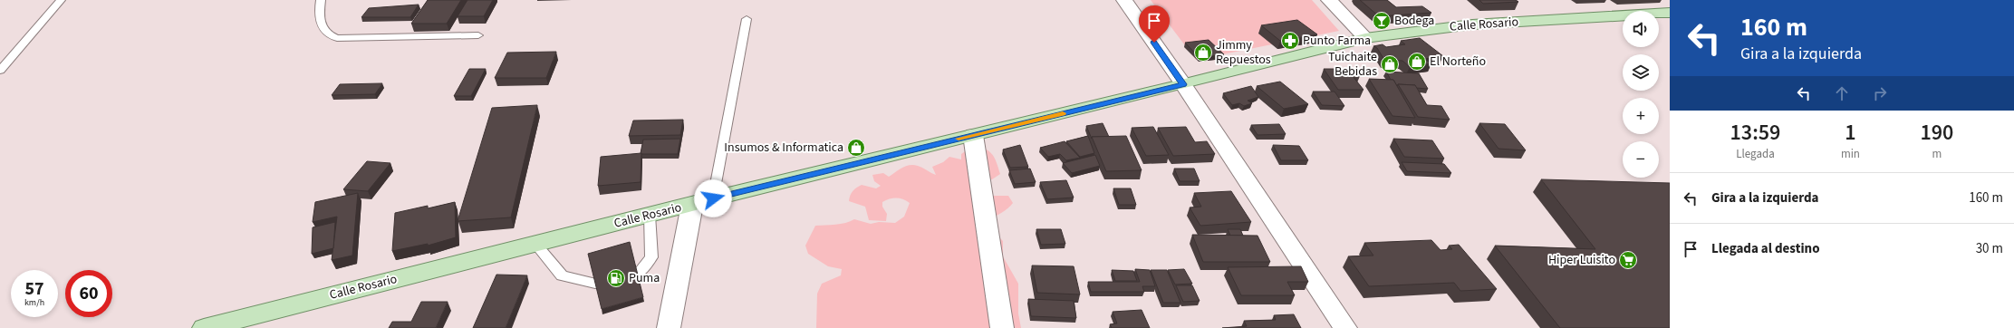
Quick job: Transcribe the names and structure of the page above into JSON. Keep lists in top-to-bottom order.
{
  "streets": {
    "main road": ["Calle Rosario"]
  },
  "places": {
    "bar": ["Bodega"],
    "pharmacy": ["Punto Farma"],
    "shop": [
      "Jimmy Repuestos",
      "El Norteño",
      "Tuichaite Bebidas",
      "Insumos & Informatica"
    ],
    "supermarket": ["Hiper Luisito"],
    "fuel station": ["Puma"]
  },
  "page": {
    "turn": ["160 m", "Gira a la izquierda"],
    "map_buttons": ["+", "−"],
    "eta": [
      "13:59",
      "Llegada",
      "1",
      "min",
      "190",
      "m"
    ],
    "list": [
      {
        "name": "Gira a la izquierda",
        "value": "160 m"
      },
      {
        "name": "Llegada al destino",
        "value": "30 m"
      }
    ],
    "speed": "57 km/h",
    "limit": "60"
  }
}
